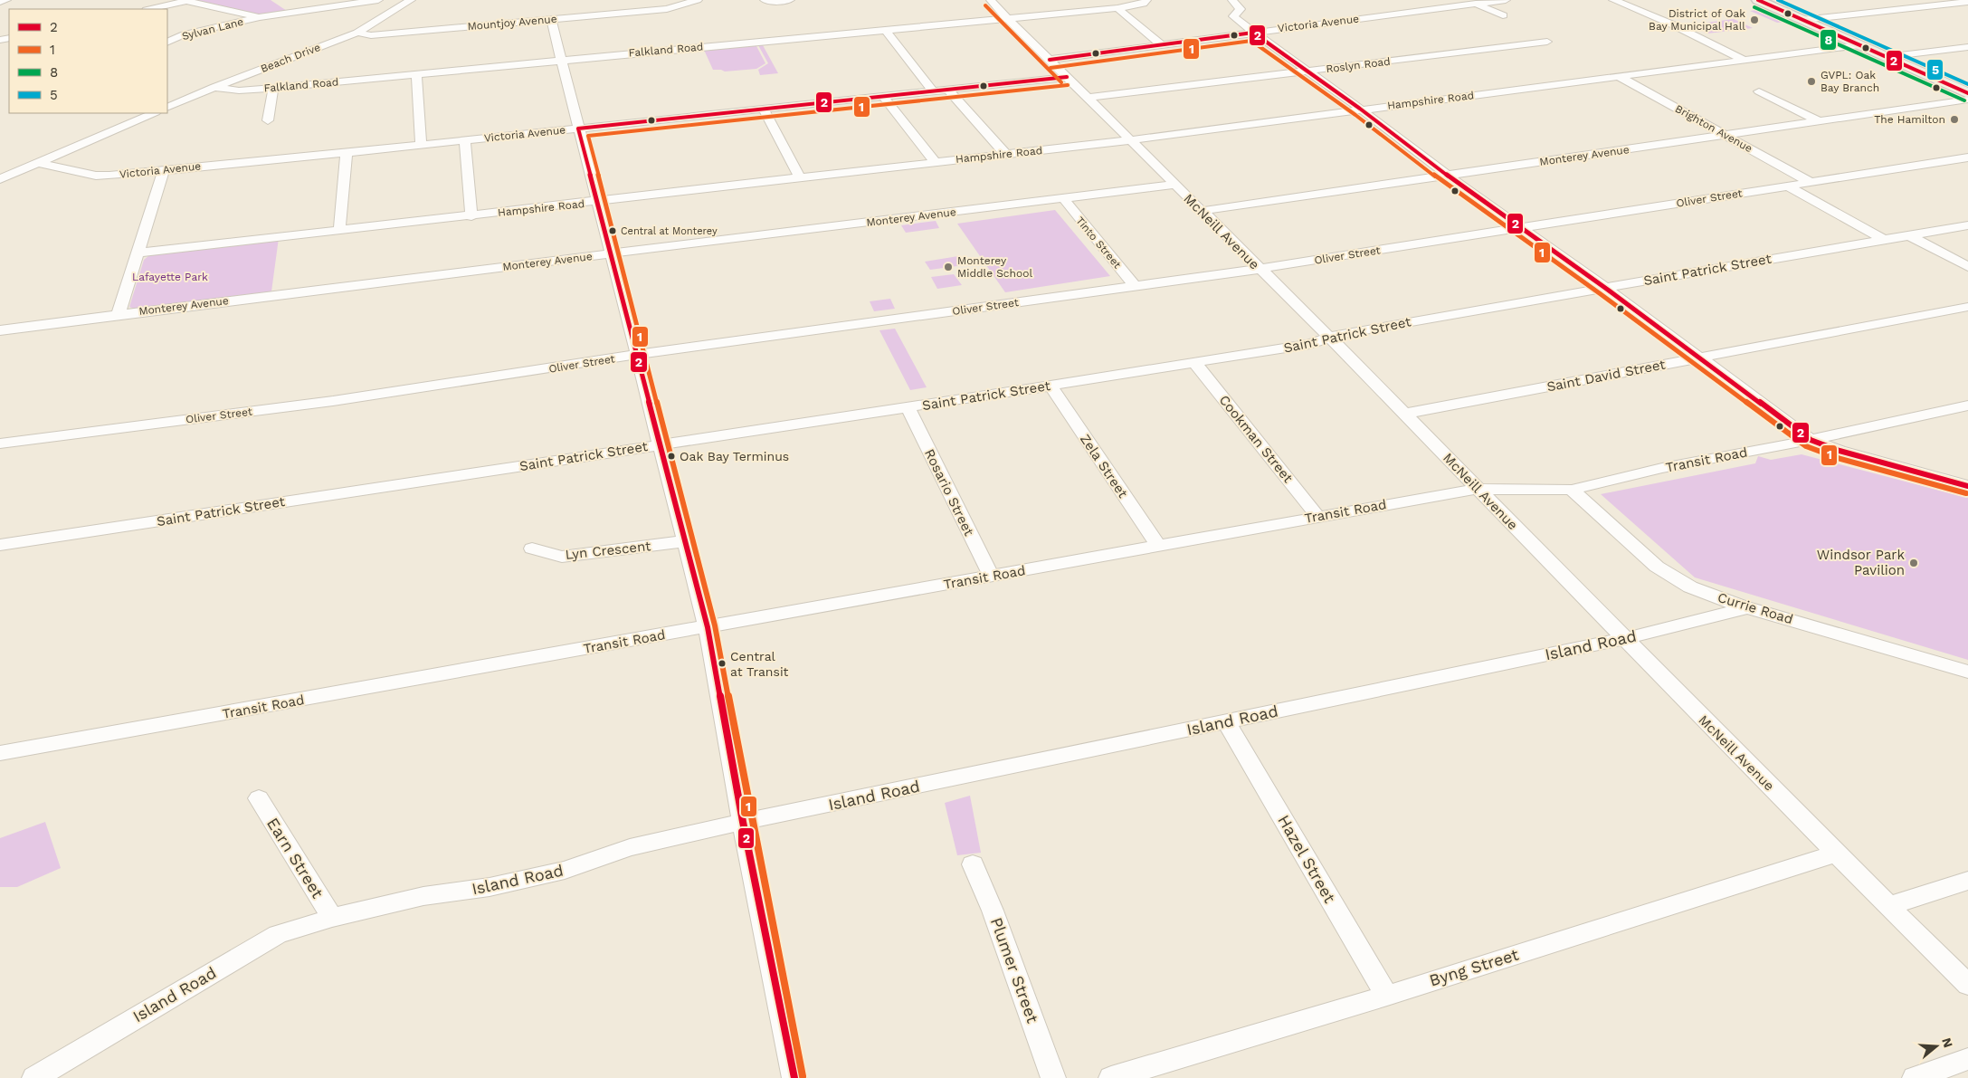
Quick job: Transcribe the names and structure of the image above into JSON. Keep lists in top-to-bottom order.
{
  "streets": {
    "street": [
      "Mountjoy Avenue",
      "Victoria Avenue",
      "Sylvan Lane",
      "Falkland Road",
      "Beach Drive",
      "Roslyn Road",
      "Hampshire Road",
      "Brighton Avenue",
      "Monterey Avenue",
      "Oliver Street",
      "McNeill Avenue",
      "Tinto Street",
      "Saint Patrick Street",
      "Saint David Street",
      "Cookman Street",
      "Transit Road",
      "Zela Street",
      "Rosario Street",
      "Lyn Crescent",
      "Currie Road",
      "Island Road",
      "Earn Street",
      "Hazel Street",
      "Byng Street",
      "Plumer Street"
    ]
  },
  "crossings": [
    ["Mountjoy Avenue", "Beach Drive"],
    ["Victoria Avenue", "McNeill Avenue"],
    ["Falkland Road", "Beach Drive"],
    ["Falkland Road", "McNeill Avenue"],
    ["Roslyn Road", "McNeill Avenue"],
    ["Hampshire Road", "Brighton Avenue"],
    ["Hampshire Road", "McNeill Avenue"],
    ["Brighton Avenue", "Monterey Avenue"],
    ["Brighton Avenue", "Oliver Street"],
    ["Monterey Avenue", "McNeill Avenue"],
    ["Monterey Avenue", "Tinto Street"],
    ["Oliver Street", "McNeill Avenue"],
    ["Oliver Street", "Tinto Street"],
    ["McNeill Avenue", "Saint Patrick Street"],
    ["McNeill Avenue", "Saint David Street"],
    ["McNeill Avenue", "Transit Road"],
    ["McNeill Avenue", "Island Road"],
    ["McNeill Avenue", "Byng Street"],
    ["Saint Patrick Street", "Cookman Street"],
    ["Saint Patrick Street", "Zela Street"],
    ["Saint Patrick Street", "Rosario Street"],
    ["Cookman Street", "Transit Road"],
    ["Transit Road", "Zela Street"],
    ["Transit Road", "Rosario Street"],
    ["Transit Road", "Currie Road"],
    ["Currie Road", "Island Road"],
    ["Island Road", "Earn Street"],
    ["Island Road", "Hazel Street"],
    ["Hazel Street", "Byng Street"]
  ],
  "parks": ["Lafayette Park"],
  "places": [
    "District of Oak Bay Municipal Hall",
    "GVPL: Oak Bay Branch",
    "The Hamilton",
    "Central at Monterey",
    "Monterey Middle School",
    "Oak Bay Terminus",
    "Windsor Park Pavilion",
    "Central at Transit"
  ],
  "lines": [
    "transit line 2",
    "transit line 5",
    "transit line 1",
    "transit line 8"
  ],
  "legend": [
    "2",
    "1",
    "8",
    "5"
  ],
  "north": "right"
}
